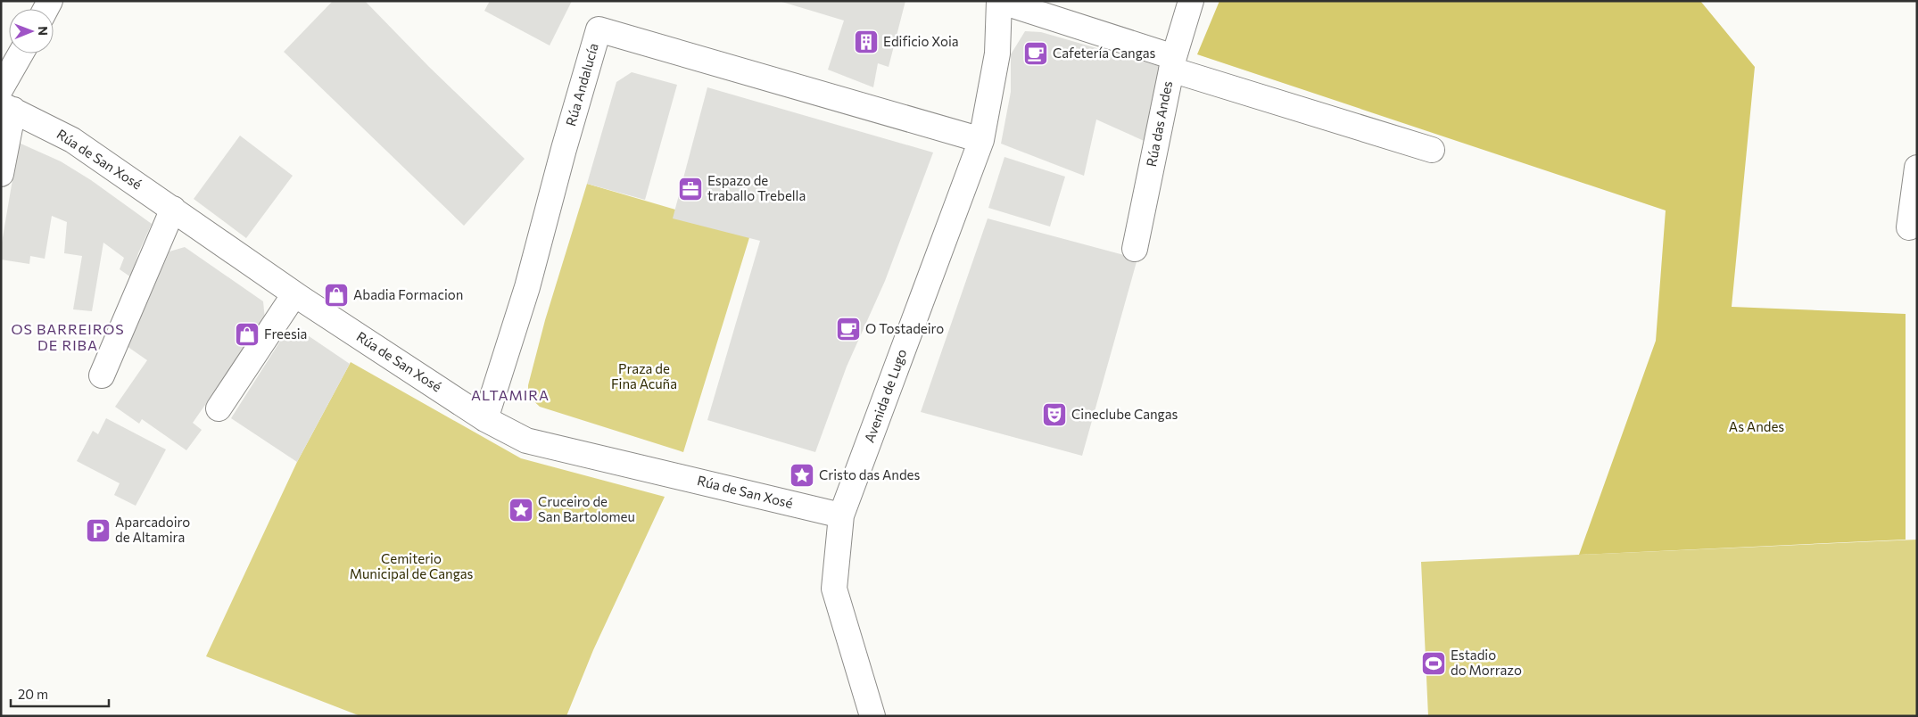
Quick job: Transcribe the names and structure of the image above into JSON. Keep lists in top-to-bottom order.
{
  "streets": {
    "street": [
      "Rúa Andalucía",
      "Rúa das Andes",
      "Rúa de San Xosé",
      "Avenida de Lugo"
    ]
  },
  "crossings": [
    ["Rúa Andalucía", "Rúa de San Xosé"],
    ["Rúa Andalucía", "Avenida de Lugo"],
    ["Rúa de San Xosé", "Avenida de Lugo"]
  ],
  "districts": ["OS BARREIROS DE RIBA", "ALTAMIRA"],
  "parks": ["Praza de Fina Acuña", "As Andes", "Cemiterio Municipal de Cangas"],
  "places": {
    "building": ["Edificio Xoia"],
    "cafe": ["Cafetería Cangas", "O Tostadeiro"],
    "office": ["Espazo de traballo Trebella"],
    "shop": ["Abadia Formacion", "Freesia"],
    "theatre": ["Cineclube Cangas"],
    "place": ["Cristo das Andes", "Cruceiro de San Bartolomeu"],
    "parking": ["Aparcadoiro de Altamira"],
    "sports": ["Estadio do Morrazo"]
  },
  "scale_bar": "20 m",
  "north": "right"
}
